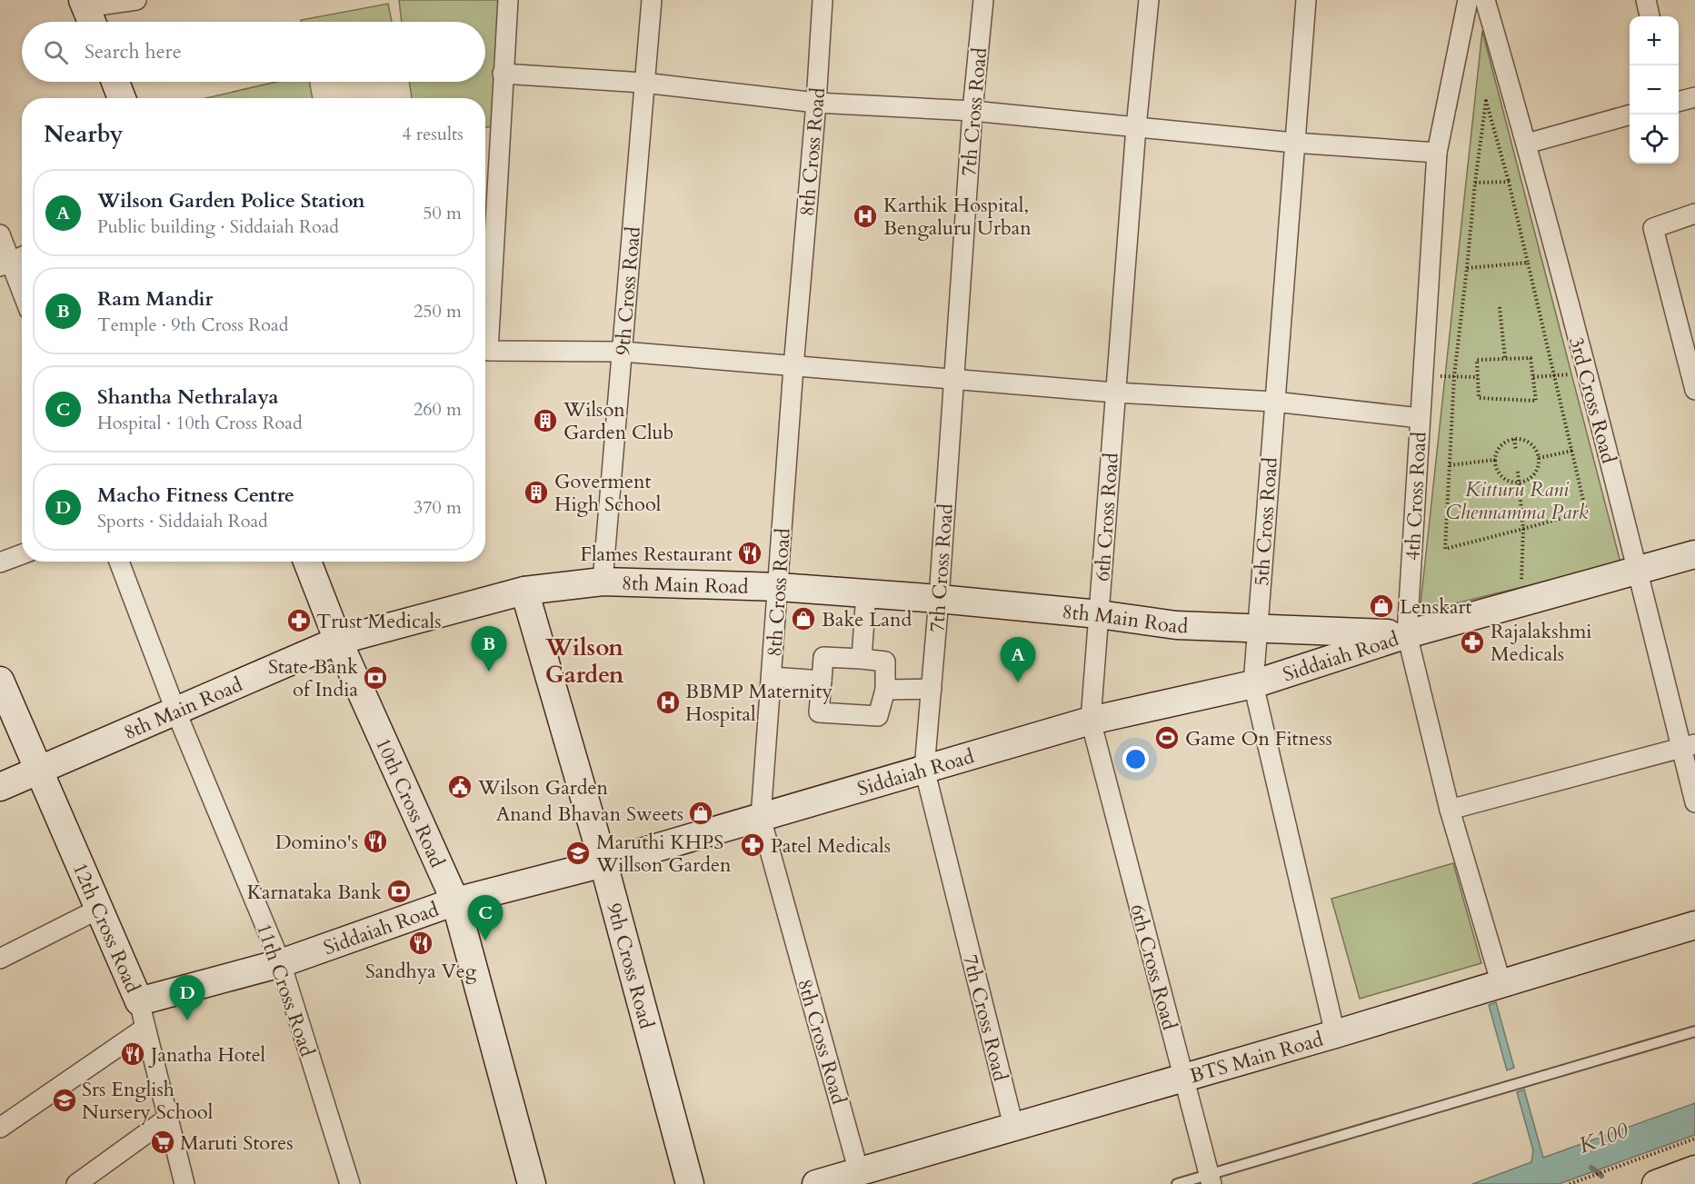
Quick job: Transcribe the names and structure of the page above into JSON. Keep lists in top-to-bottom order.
{
  "streets": {
    "street": [
      "7th Cross Road",
      "8th Cross Road",
      "9th Cross Road",
      "3rd Cross Road",
      "4th Cross Road",
      "6th Cross Road",
      "5th Cross Road",
      "8th Main Road",
      "Siddaiah Road",
      "10th Cross Road",
      "12th Cross Road",
      "11th Cross Road",
      "BTS Main Road"
    ]
  },
  "crossings": [
    ["7th Cross Road", "8th Main Road"],
    ["7th Cross Road", "Siddaiah Road"],
    ["7th Cross Road", "BTS Main Road"],
    ["8th Cross Road", "8th Main Road"],
    ["8th Cross Road", "Siddaiah Road"],
    ["8th Cross Road", "BTS Main Road"],
    ["9th Cross Road", "8th Main Road"],
    ["9th Cross Road", "Siddaiah Road"],
    ["3rd Cross Road", "Siddaiah Road"],
    ["4th Cross Road", "8th Main Road"],
    ["4th Cross Road", "Siddaiah Road"],
    ["4th Cross Road", "BTS Main Road"],
    ["6th Cross Road", "8th Main Road"],
    ["6th Cross Road", "Siddaiah Road"],
    ["6th Cross Road", "BTS Main Road"],
    ["5th Cross Road", "8th Main Road"],
    ["5th Cross Road", "Siddaiah Road"],
    ["5th Cross Road", "BTS Main Road"],
    ["8th Main Road", "Siddaiah Road"],
    ["8th Main Road", "10th Cross Road"],
    ["8th Main Road", "12th Cross Road"],
    ["8th Main Road", "11th Cross Road"],
    ["Siddaiah Road", "10th Cross Road"],
    ["Siddaiah Road", "12th Cross Road"],
    ["Siddaiah Road", "11th Cross Road"]
  ],
  "districts": ["Wilson Garden"],
  "water": ["K100"],
  "parks": ["Kitturu Rani Chennamma Park"],
  "places": {
    "hospital": ["Karthik Hospital, Bengaluru Urban", "BBMP Maternity Hospital"],
    "building": ["Wilson Garden Club", "Goverment High School"],
    "restaurant": [
      "Flames Restaurant",
      "Domino's",
      "Sandhya Veg",
      "Janatha Hotel"
    ],
    "shop": ["Lenskart", "Bake Land", "Anand Bhavan Sweets"],
    "pharmacy": ["Trust Medicals", "Rajalakshmi Medicals", "Patel Medicals"],
    "bank": ["State Bank of India", "Karnataka Bank"],
    "sports": ["Game On Fitness"],
    "public building": ["Wilson Garden"],
    "school or university": ["Maruthi KHPS Willson Garden", "Srs English Nursery School"],
    "supermarket": ["Maruti Stores"]
  },
  "page": {
    "map_buttons": ["+", "−"],
    "search": "Search here",
    "heading": ["Nearby", "4 results"],
    "list": [
      {
        "mark": "A",
        "name": "Wilson Garden Police Station",
        "note": "Public building · Siddaiah Road",
        "value": "50 m"
      },
      {
        "mark": "B",
        "name": "Ram Mandir",
        "note": "Temple · 9th Cross Road",
        "value": "250 m"
      },
      {
        "mark": "C",
        "name": "Shantha Nethralaya",
        "note": "Hospital · 10th Cross Road",
        "value": "260 m"
      },
      {
        "mark": "D",
        "name": "Macho Fitness Centre",
        "note": "Sports · Siddaiah Road",
        "value": "370 m"
      }
    ],
    "pins": [
      "B",
      "A",
      "C",
      "D"
    ]
  }
}
